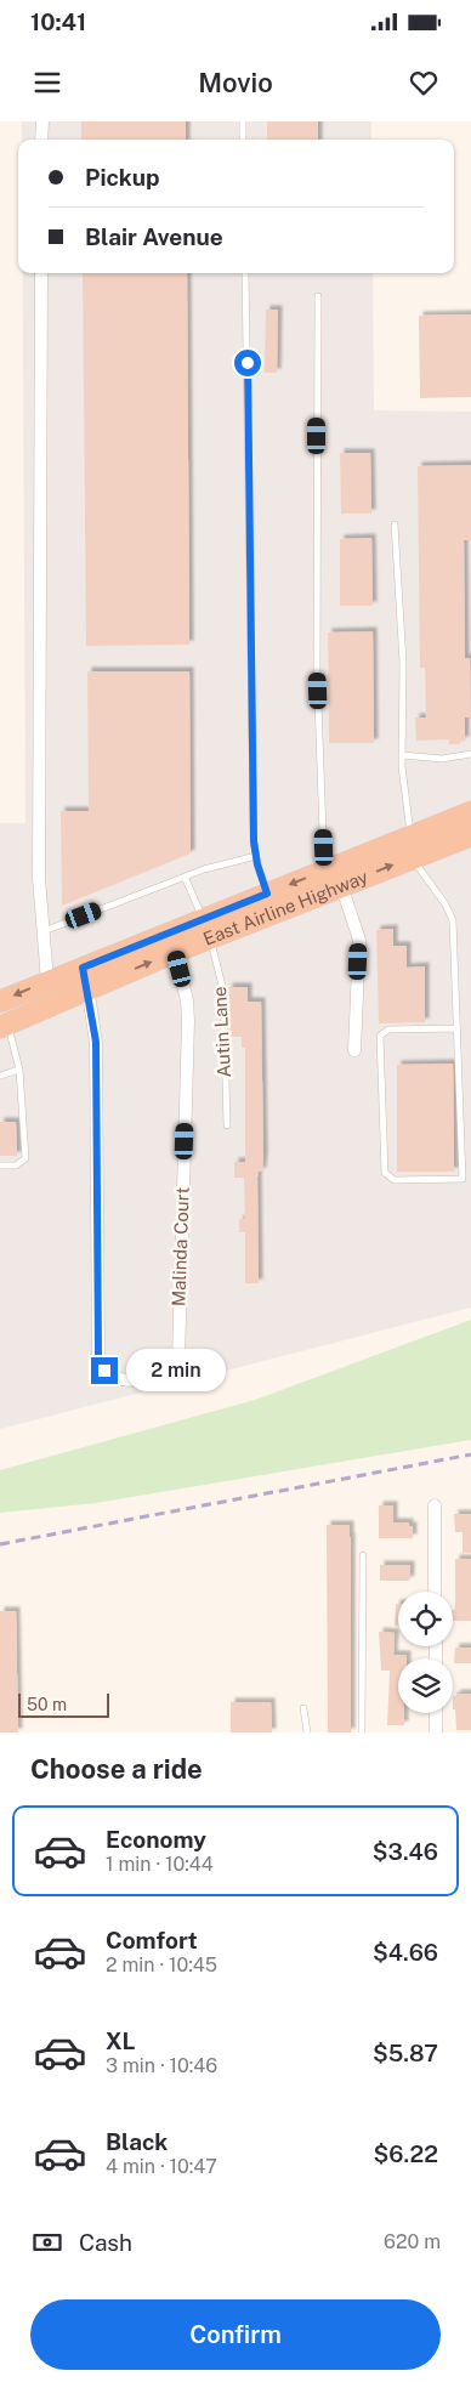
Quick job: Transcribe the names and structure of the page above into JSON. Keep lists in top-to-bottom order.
{
  "streets": {
    "highway": ["East Airline Highway"],
    "street": ["Malinda Court"],
    "lane": ["Autin Lane"]
  },
  "crossings": [
    ["East Airline Highway", "Autin Lane"],
    ["East Airline Highway", "Malinda Court"]
  ],
  "scale_bar": "50 m",
  "page": {
    "status": "10:41",
    "header": "Movio",
    "banner": ["Pickup", "Blair Avenue"],
    "bubble": "2 min",
    "scale": "50 m",
    "heading": "Choose a ride",
    "list": [
      {
        "name": "Economy",
        "note": "1 min · 10:44",
        "value": "$3.46"
      },
      {
        "name": "Comfort",
        "note": "2 min · 10:45",
        "value": "$4.66"
      },
      {
        "name": "XL",
        "note": "3 min · 10:46",
        "value": "$5.87"
      },
      {
        "name": "Black",
        "note": "4 min · 10:47",
        "value": "$6.22"
      }
    ],
    "pay": ["Cash", "620 m"],
    "buttons": "Confirm"
  }
}
